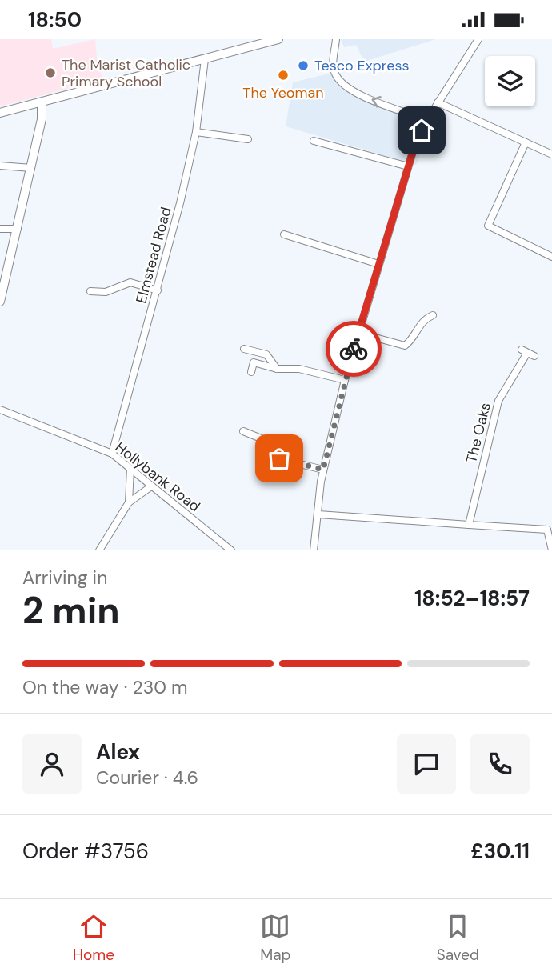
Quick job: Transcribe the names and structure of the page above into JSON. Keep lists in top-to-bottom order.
{
  "streets": {
    "street": ["Elmstead Road", "The Oaks", "Hollybank Road"]
  },
  "crossings": [
    ["Elmstead Road", "Hollybank Road"]
  ],
  "places": ["Tesco Express", "The Marist Catholic Primary School", "The Yeoman"],
  "page": {
    "status": "18:50",
    "heading": ["2 min", "Arriving in", "18:52–18:57"],
    "panel": [
      "Alex",
      "Courier · 4.6",
      "Order #3756",
      "£30.11"
    ],
    "bar": "On the way · 230 m",
    "tabs": ["Home", "Map", "Saved"]
  }
}
